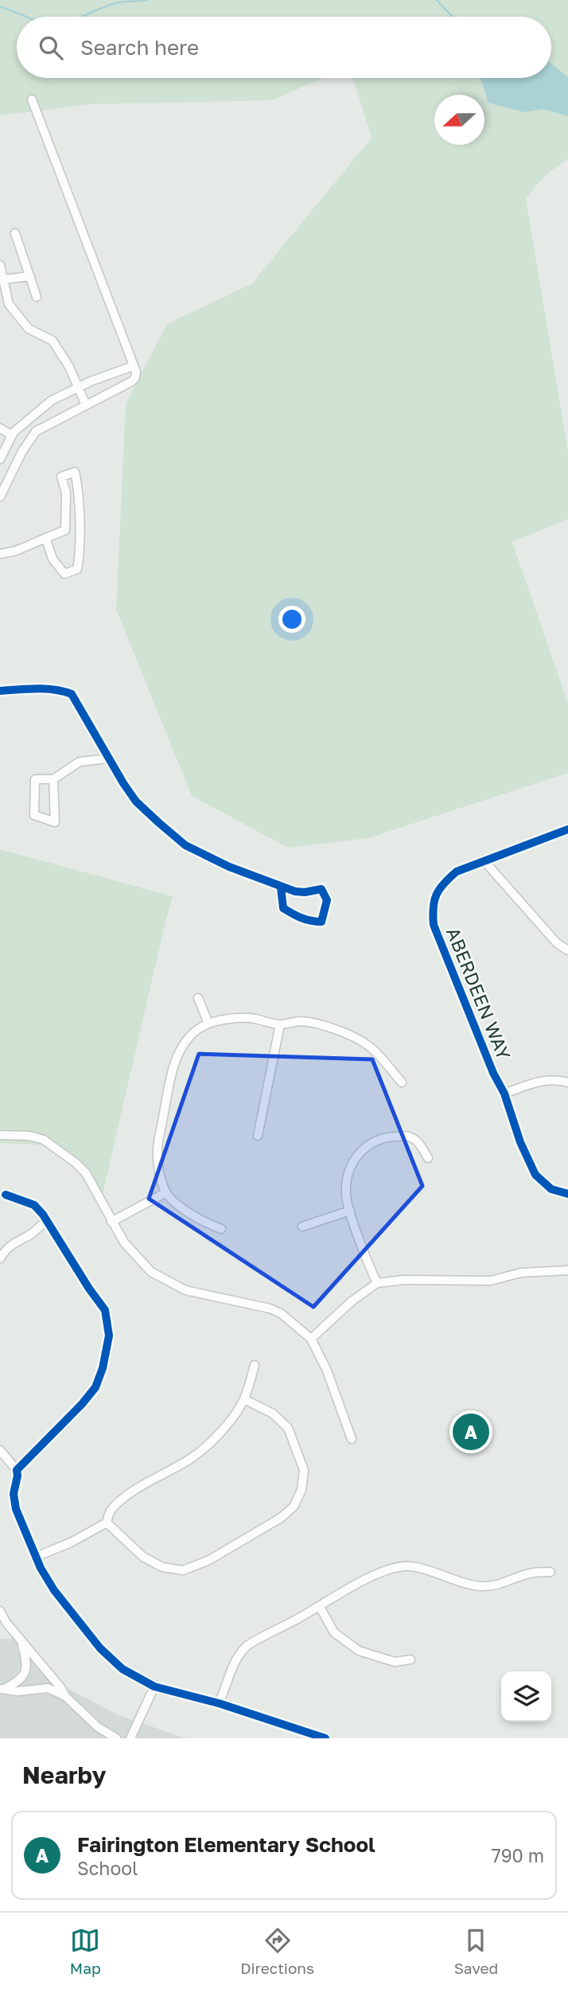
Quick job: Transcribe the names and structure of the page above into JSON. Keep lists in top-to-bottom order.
{
  "streets": {
    "street": ["ABERDEEN WAY"]
  },
  "north": "left",
  "page": {
    "search": "Search here",
    "pins": "A",
    "heading": "Nearby",
    "list": [
      {
        "mark": "A",
        "name": "Fairington Elementary School",
        "note": "School",
        "value": "790 m"
      }
    ],
    "nav": ["Map", "Directions", "Saved"]
  }
}
